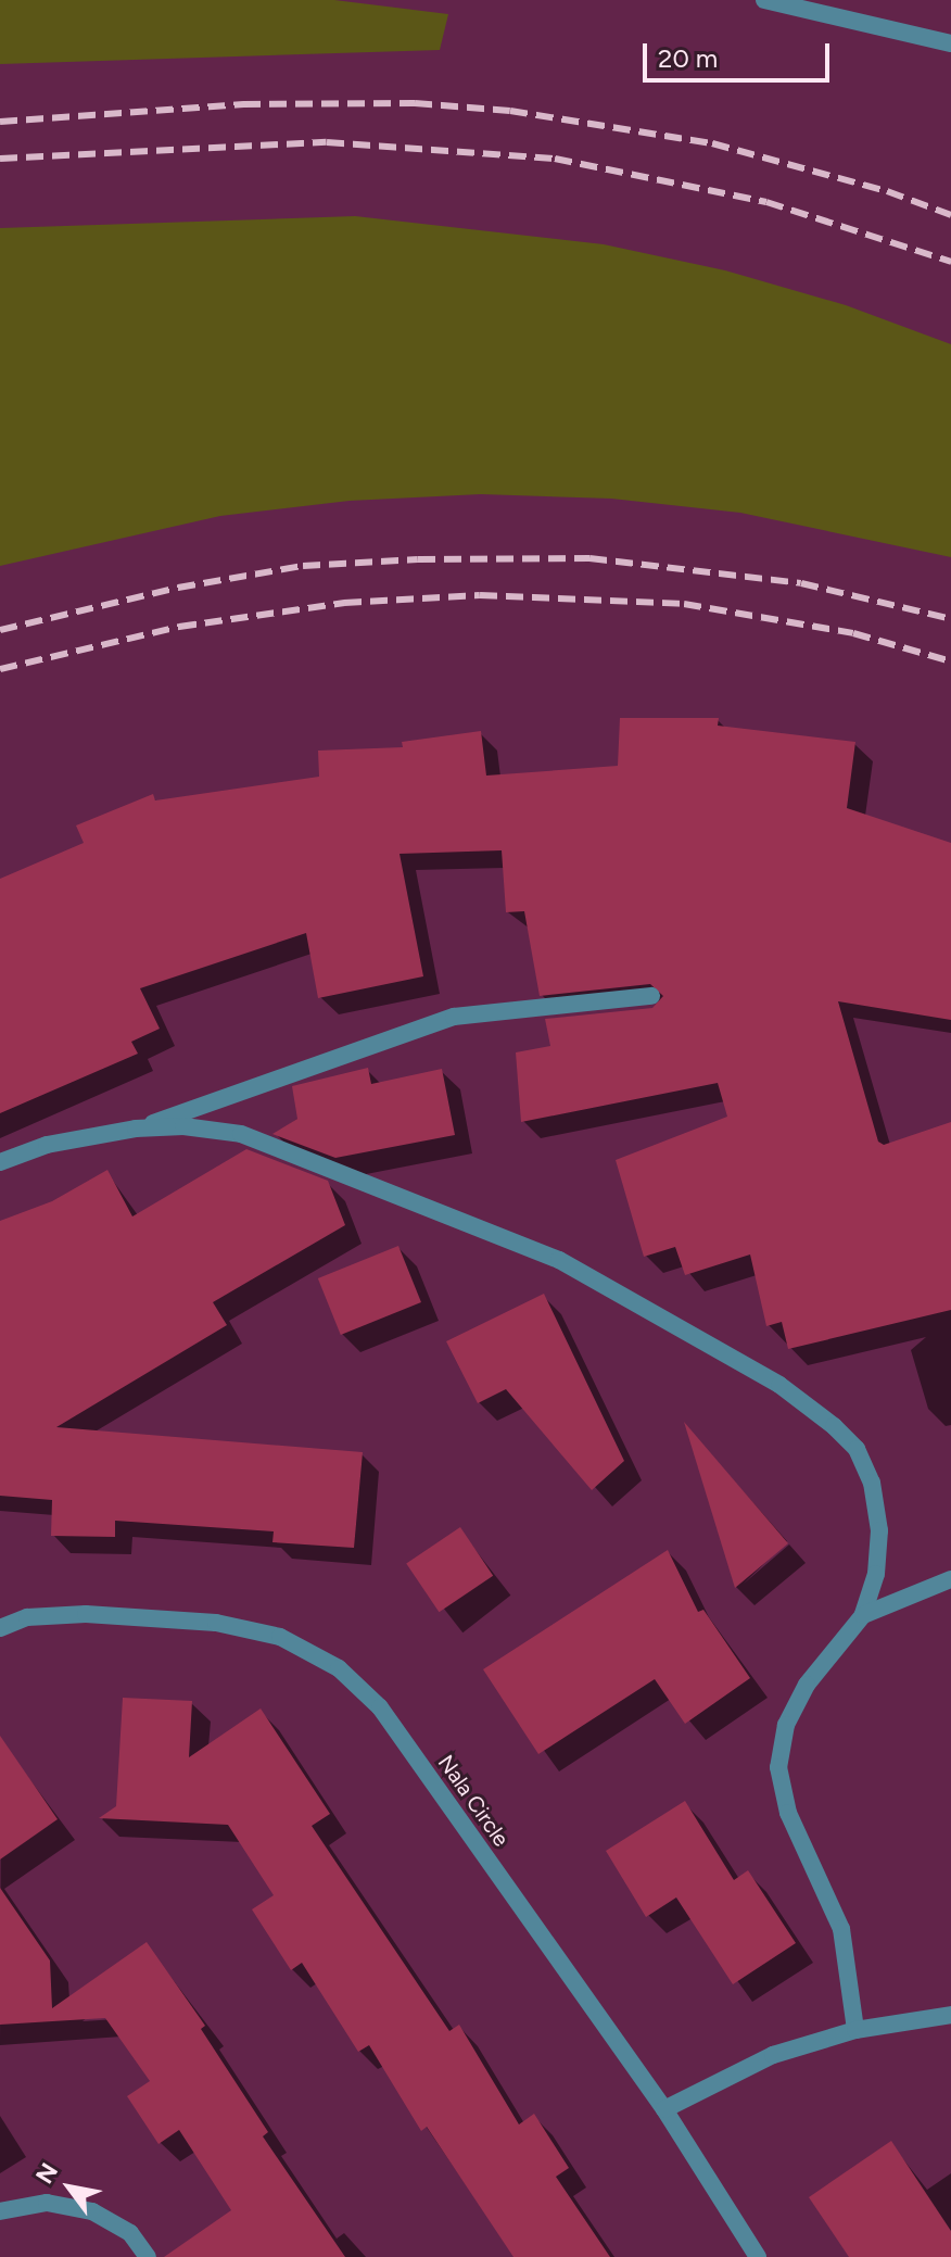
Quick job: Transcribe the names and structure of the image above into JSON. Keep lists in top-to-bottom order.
{
  "streets": {
    "street": ["Nala Circle"]
  },
  "scale_bar": "20 m",
  "north": "top left"
}
